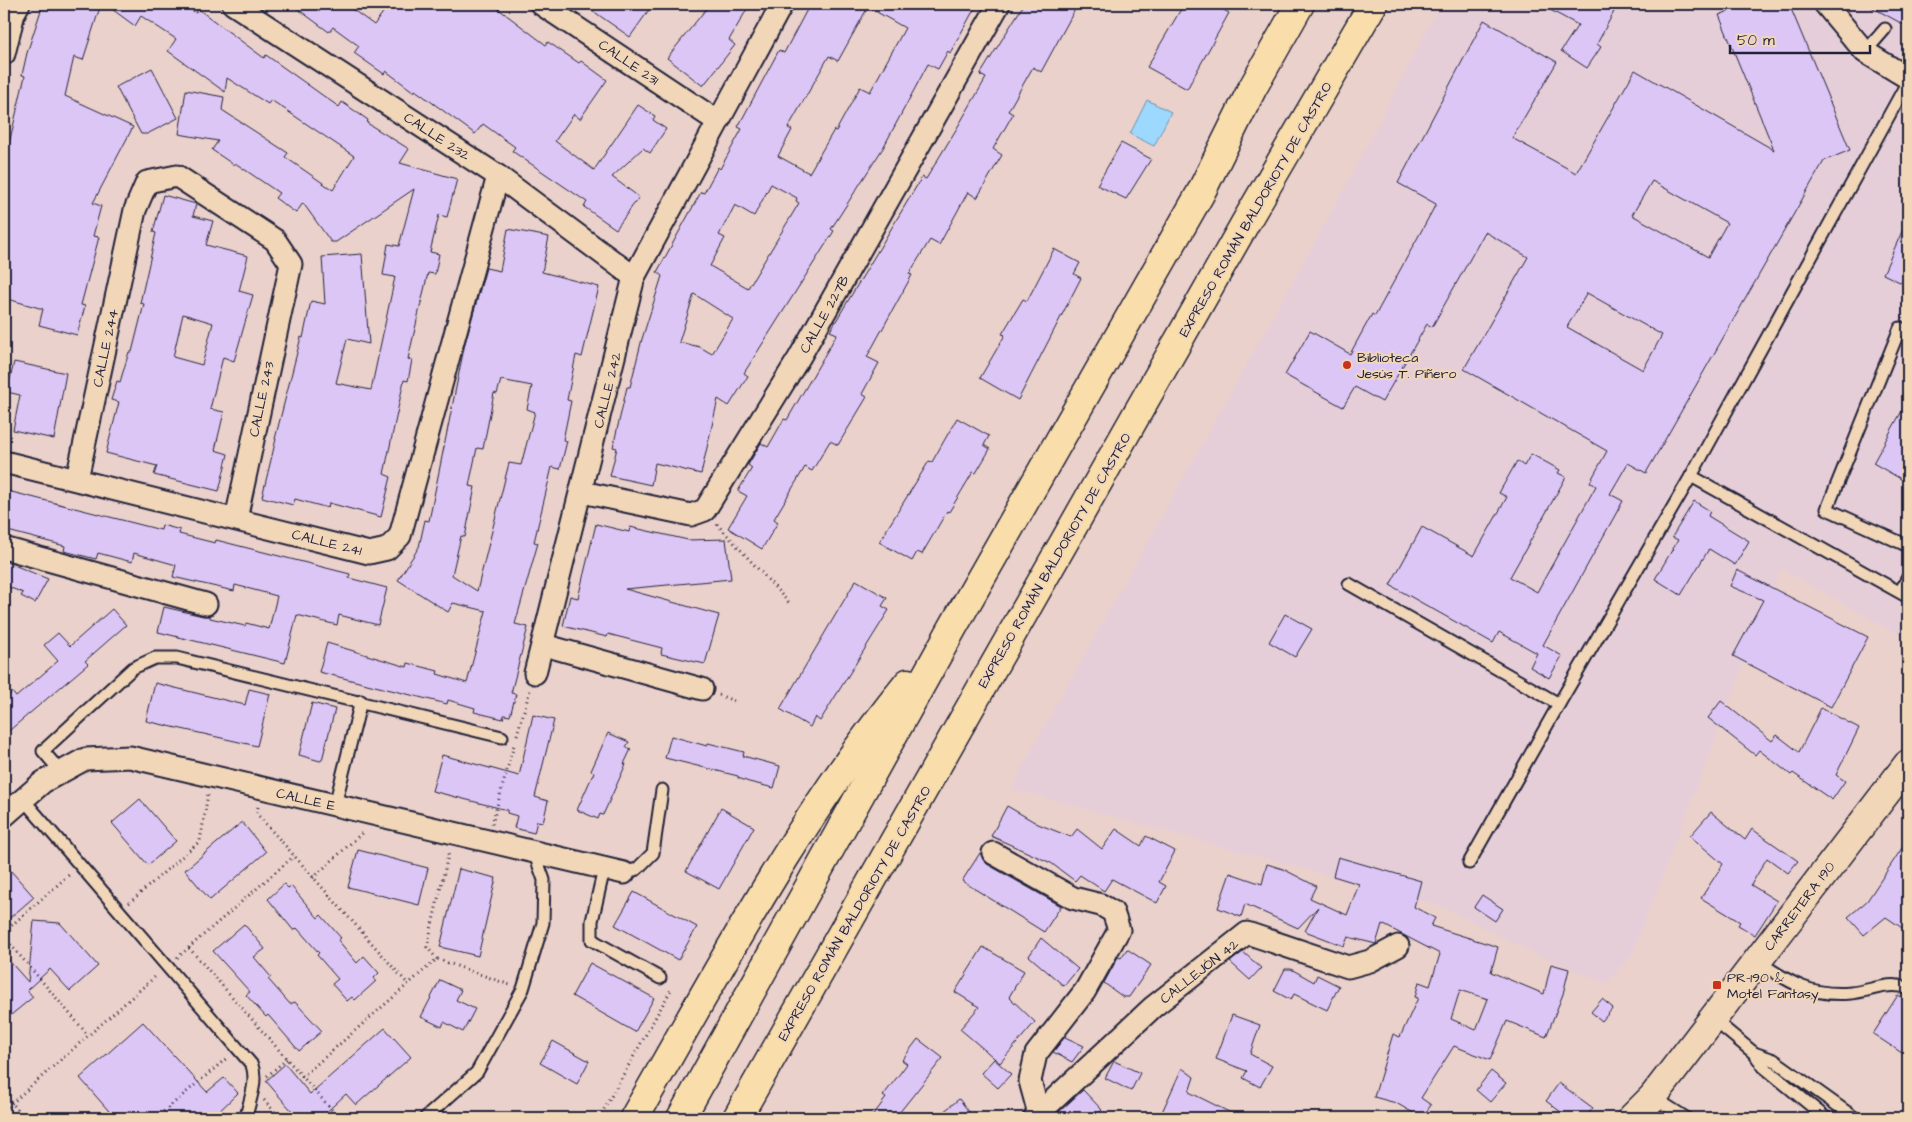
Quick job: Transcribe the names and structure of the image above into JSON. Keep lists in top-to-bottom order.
{
  "streets": {
    "highway": ["EXPRESO ROMÁN BALDORIOTY DE CASTRO"],
    "street": [
      "CALLE 231",
      "CALLE 232",
      "CALLE 227B",
      "CALLE 244",
      "CALLE 242",
      "CALLE 243",
      "CALLE 241",
      "CALLE E",
      "CARRETERA 190",
      "CALLEJÓN 42"
    ]
  },
  "crossings": [
    ["CALLE 231", "CALLE 242"],
    ["CALLE 232", "CALLE 242"],
    ["CALLE 232", "CALLE 241"],
    ["CALLE 244", "CALLE 243"],
    ["CALLE 244", "CALLE 241"],
    ["CALLE 243", "CALLE 241"]
  ],
  "places": {
    "other": ["Biblioteca Jesús T. Piñero"],
    "transit": ["PR-190 & Motel Fantasy"]
  },
  "scale_bar": "50 m"
}
